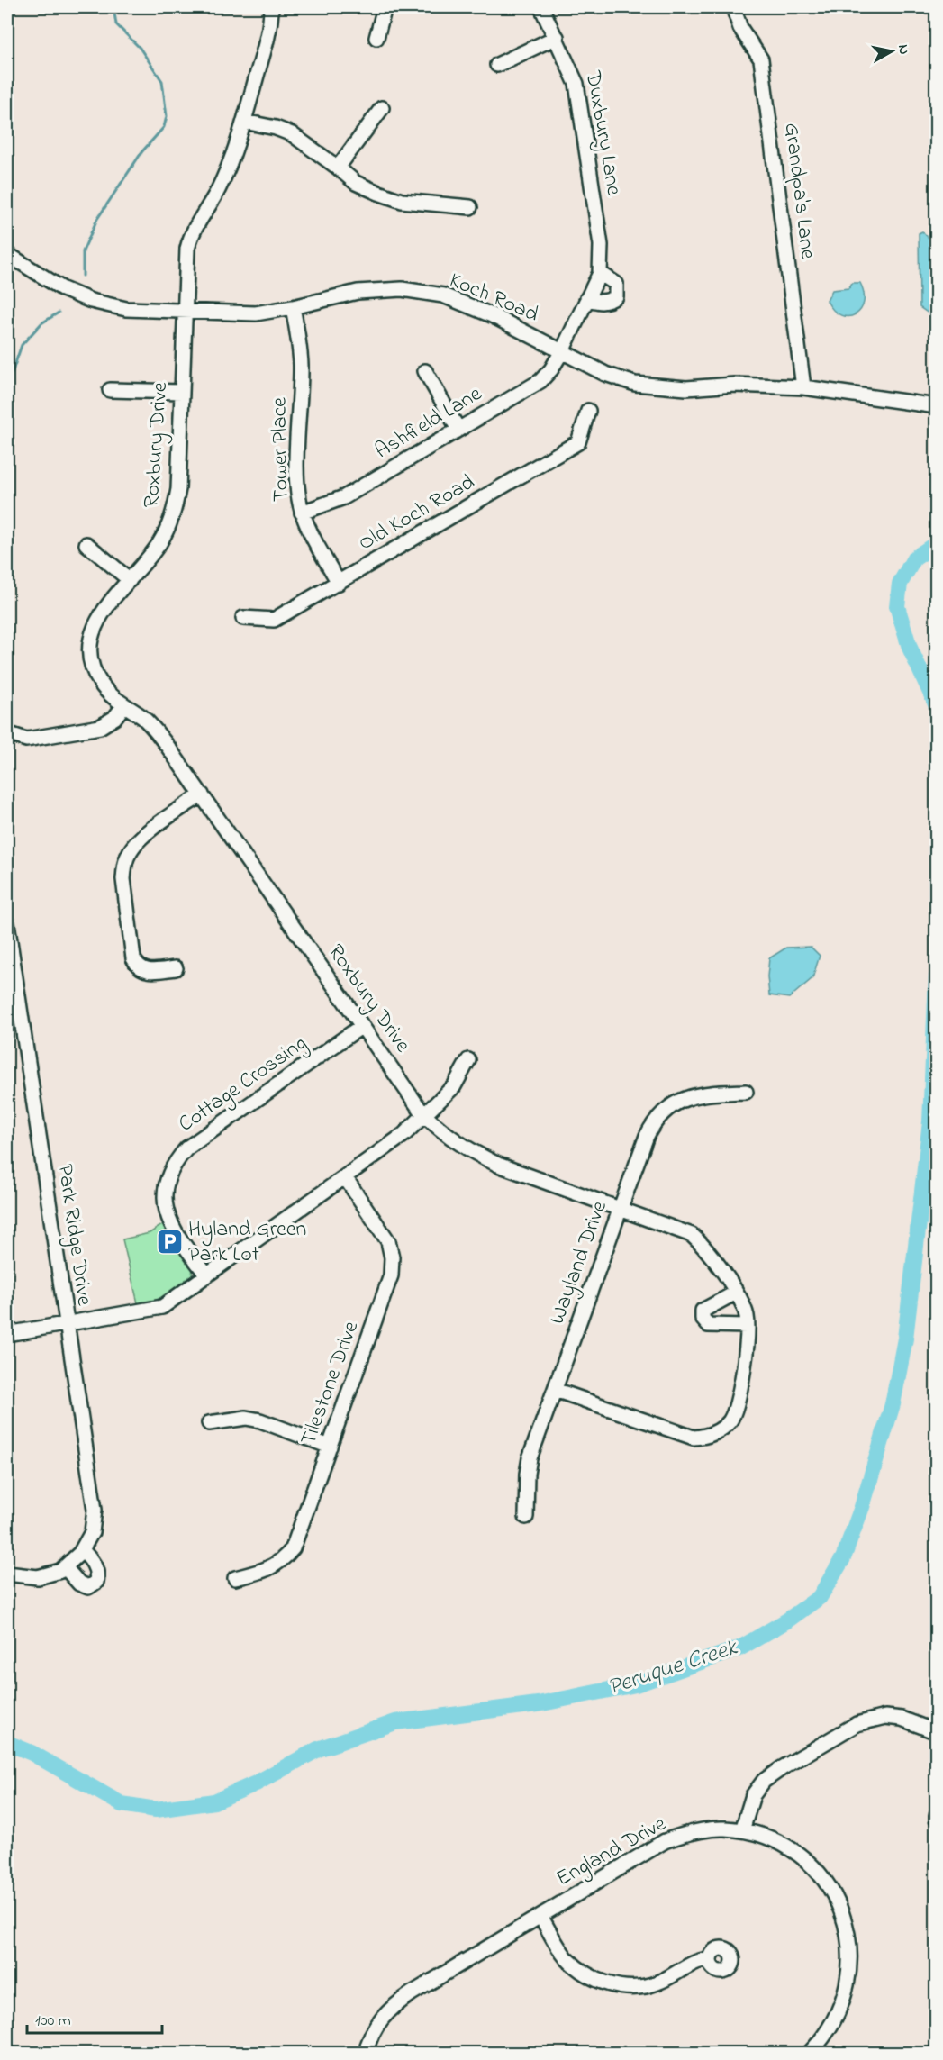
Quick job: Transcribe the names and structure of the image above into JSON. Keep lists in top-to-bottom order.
{
  "streets": {
    "street": [
      "Duxbury Lane",
      "Grandpa's Lane",
      "Koch Road",
      "Ashfield Lane",
      "Roxbury Drive",
      "Tower Place",
      "Old Koch Road",
      "Cottage Crossing",
      "Park Ridge Drive",
      "Wayland Drive",
      "Tilestone Drive",
      "England Drive"
    ]
  },
  "crossings": [
    ["Duxbury Lane", "Koch Road"],
    ["Duxbury Lane", "Ashfield Lane"],
    ["Grandpa's Lane", "Koch Road"],
    ["Koch Road", "Ashfield Lane"],
    ["Koch Road", "Roxbury Drive"],
    ["Koch Road", "Tower Place"],
    ["Ashfield Lane", "Tower Place"],
    ["Roxbury Drive", "Cottage Crossing"],
    ["Roxbury Drive", "Wayland Drive"],
    ["Tower Place", "Old Koch Road"]
  ],
  "water": ["Peruque Creek"],
  "places": {
    "parking": ["Hyland Green Park Lot"]
  },
  "scale_bar": "100 m",
  "north": "right"
}
